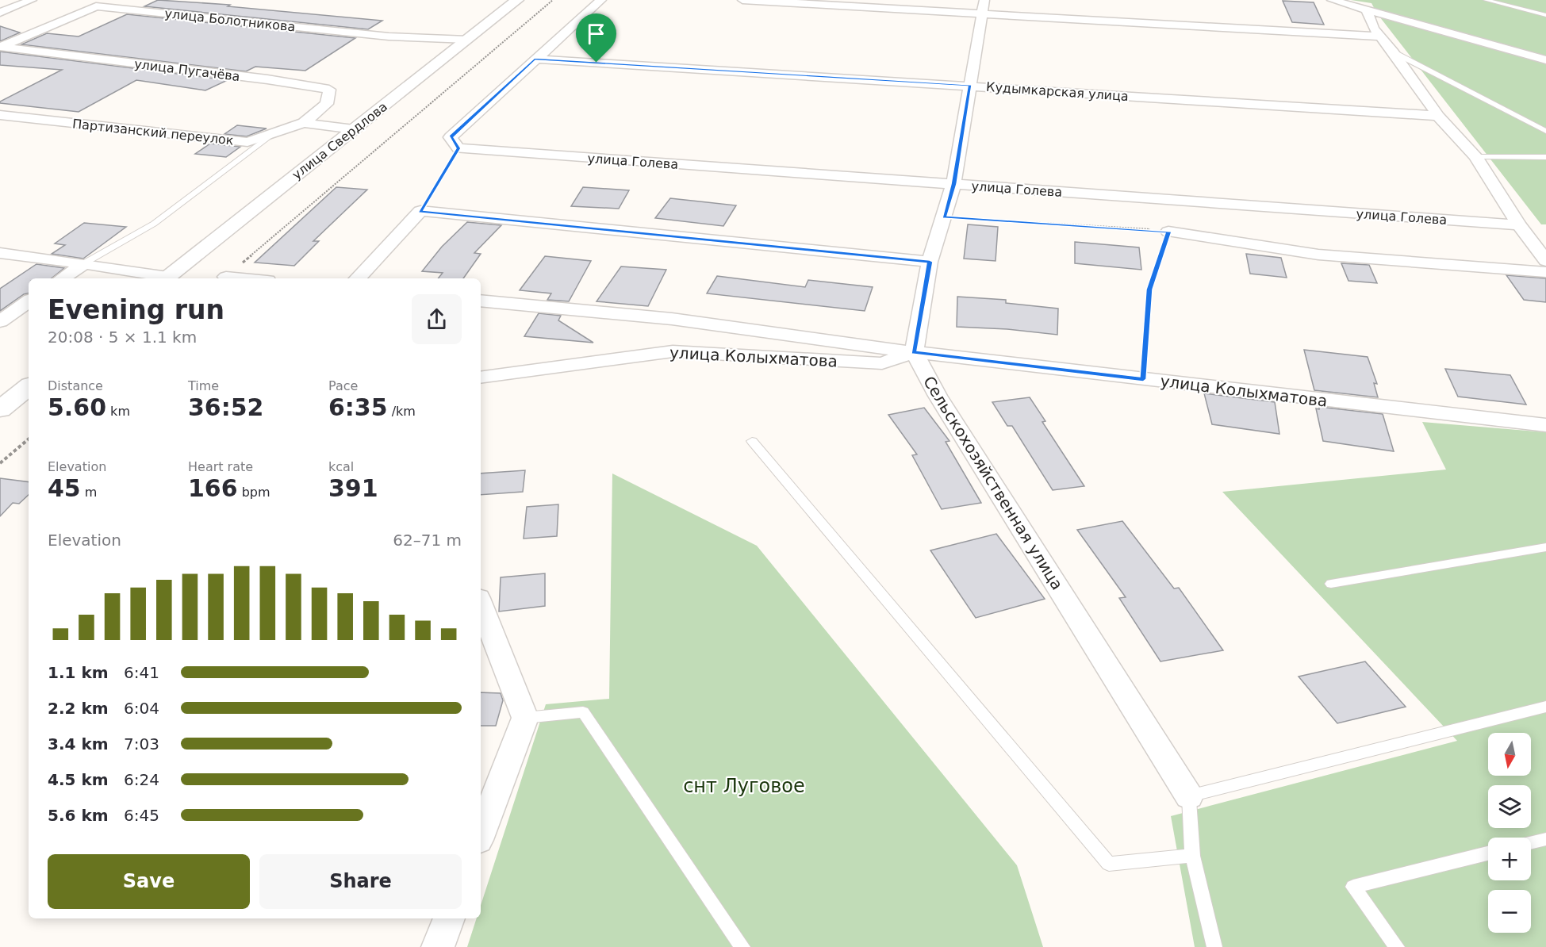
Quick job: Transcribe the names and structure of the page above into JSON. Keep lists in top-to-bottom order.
{
  "streets": {
    "main road": ["улица Свердлова"],
    "street": [
      "улица Болотникова",
      "улица Пугачёва",
      "Кудымкарская улица",
      "Партизанский переулок",
      "улица Голева",
      "улица Колыхматова",
      "Сельскохозяйственная улица"
    ]
  },
  "crossings": [
    ["улица Болотникова", "улица Пугачёва"],
    ["улица Болотникова", "улица Свердлова"],
    ["улица Пугачёва", "Партизанский переулок"],
    ["улица Колыхматова", "Сельскохозяйственная улица"]
  ],
  "parks": ["снт Луговое"],
  "north": "bottom",
  "page": {
    "heading": ["Evening run", "20:08 · 5 × 1.1 km"],
    "stats": [
      ["Distance", "5.60 km"],
      ["Time", "36:52"],
      ["Pace", "6:35 /km"],
      ["Elevation", "45 m"],
      ["Heart rate", "166 bpm"],
      ["kcal", "391"]
    ],
    "chart": ["Elevation", "62–71 m"],
    "list": [
      {
        "name": "1.1 km",
        "note": "6:41"
      },
      {
        "name": "2.2 km",
        "note": "6:04"
      },
      {
        "name": "3.4 km",
        "note": "7:03"
      },
      {
        "name": "4.5 km",
        "note": "6:24"
      },
      {
        "name": "5.6 km",
        "note": "6:45"
      }
    ],
    "map_buttons": ["+", "−"],
    "buttons": ["Save", "Share"]
  }
}
